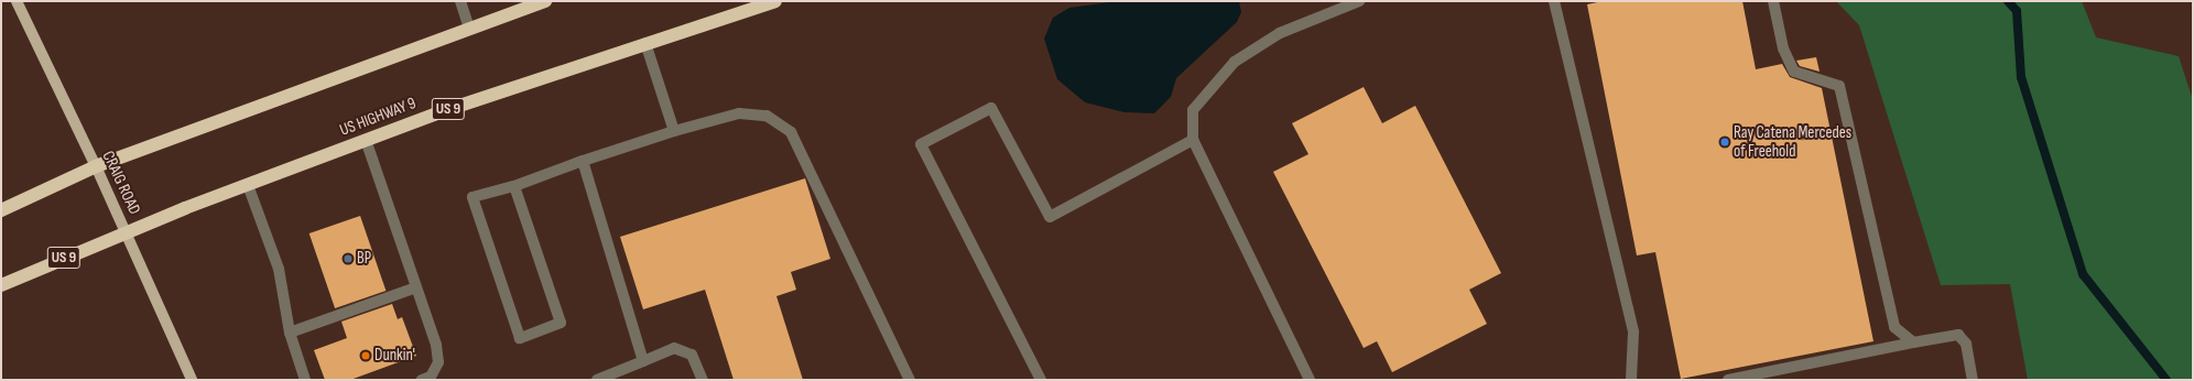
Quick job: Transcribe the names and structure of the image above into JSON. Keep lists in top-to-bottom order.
{
  "streets": {
    "highway": ["US 9", "US HIGHWAY 9"],
    "main road": ["CRAIG ROAD"]
  },
  "crossings": [
    ["US HIGHWAY 9", "CRAIG ROAD"]
  ],
  "places": ["Ray Catena Mercedes of Freehold", "BP", "Dunkin'"]
}
